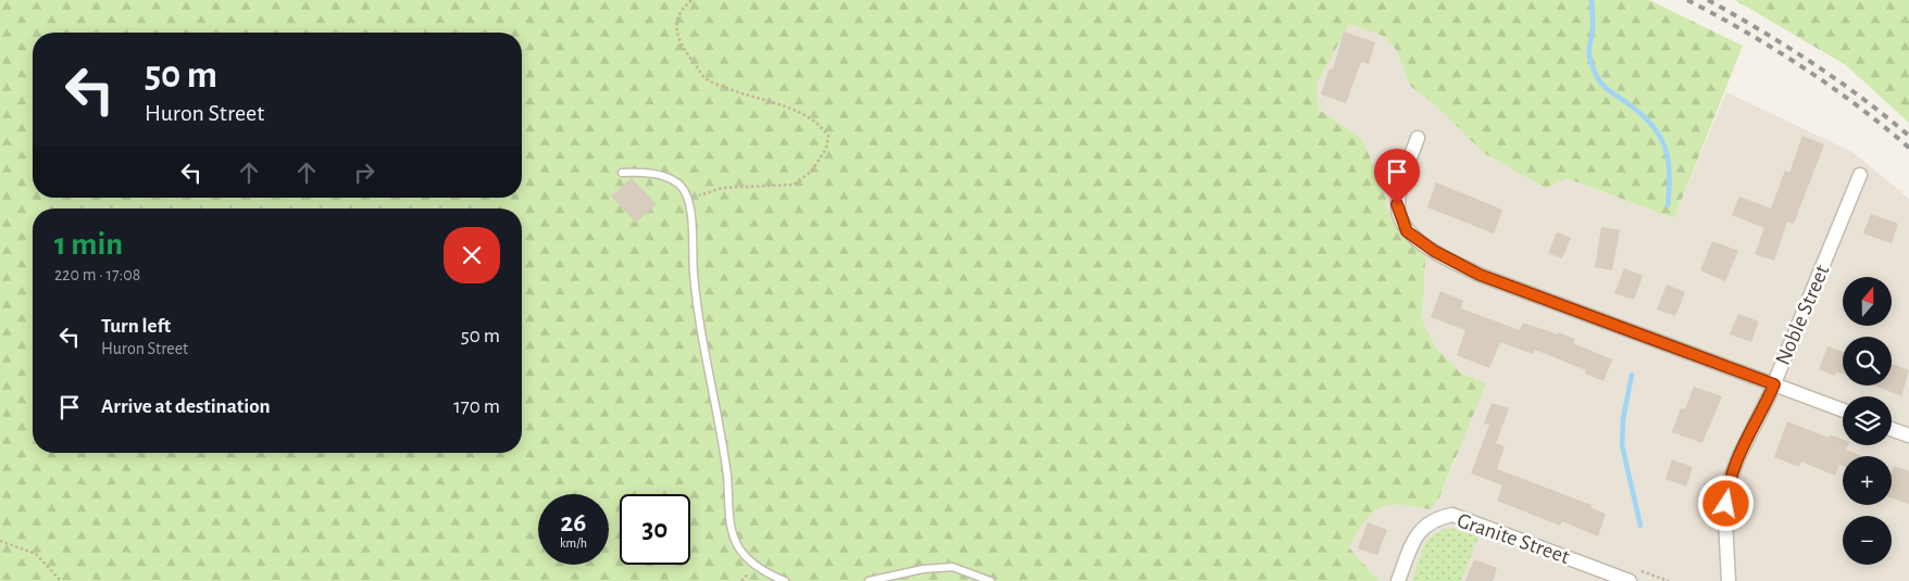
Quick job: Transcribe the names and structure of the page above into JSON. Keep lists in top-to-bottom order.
{
  "streets": {
    "street": ["Noble Street", "Granite Street"]
  },
  "north": "top",
  "page": {
    "turn": ["50 m", "Huron Street"],
    "heading": ["1 min", "220 m · 17:08"],
    "map_buttons": ["+", "−"],
    "list": [
      {
        "name": "Turn left",
        "note": "Huron Street",
        "value": "50 m"
      },
      {
        "name": "Arrive at destination",
        "value": "170 m"
      }
    ],
    "speed": "26 km/h",
    "limit": "30"
  }
}
